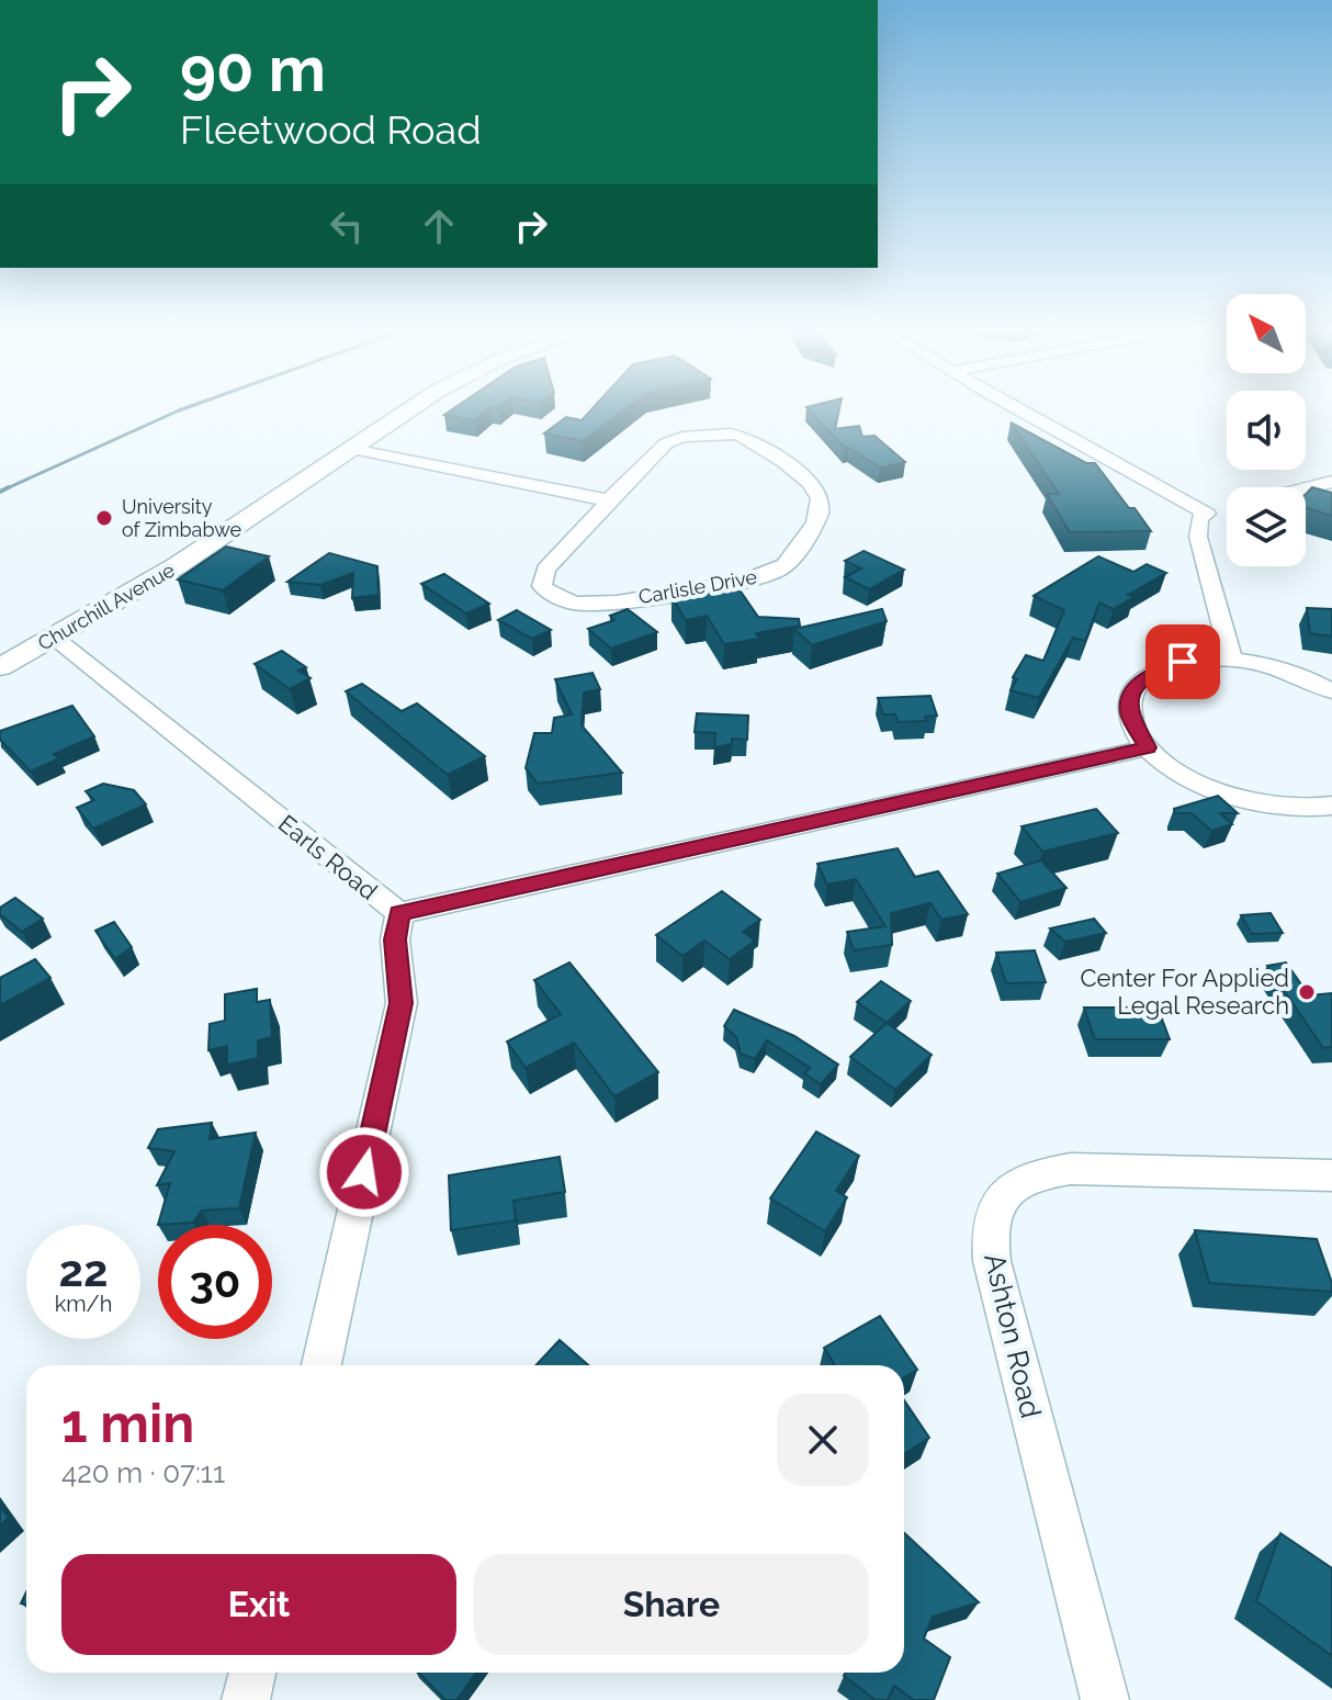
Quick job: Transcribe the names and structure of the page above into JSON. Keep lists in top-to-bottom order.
{
  "streets": {
    "main road": ["Churchill Avenue"],
    "street": ["Carlisle Drive", "Earls Road", "Ashton Road"]
  },
  "crossings": [
    ["Churchill Avenue", "Earls Road"]
  ],
  "places": ["University of Zimbabwe", "Center For Applied Legal Research"],
  "north": "top left",
  "page": {
    "turn": ["90 m", "Fleetwood Road"],
    "speed": "22 km/h",
    "limit": "30",
    "heading": ["1 min", "420 m · 07:11"],
    "buttons": ["Exit", "Share"]
  }
}
